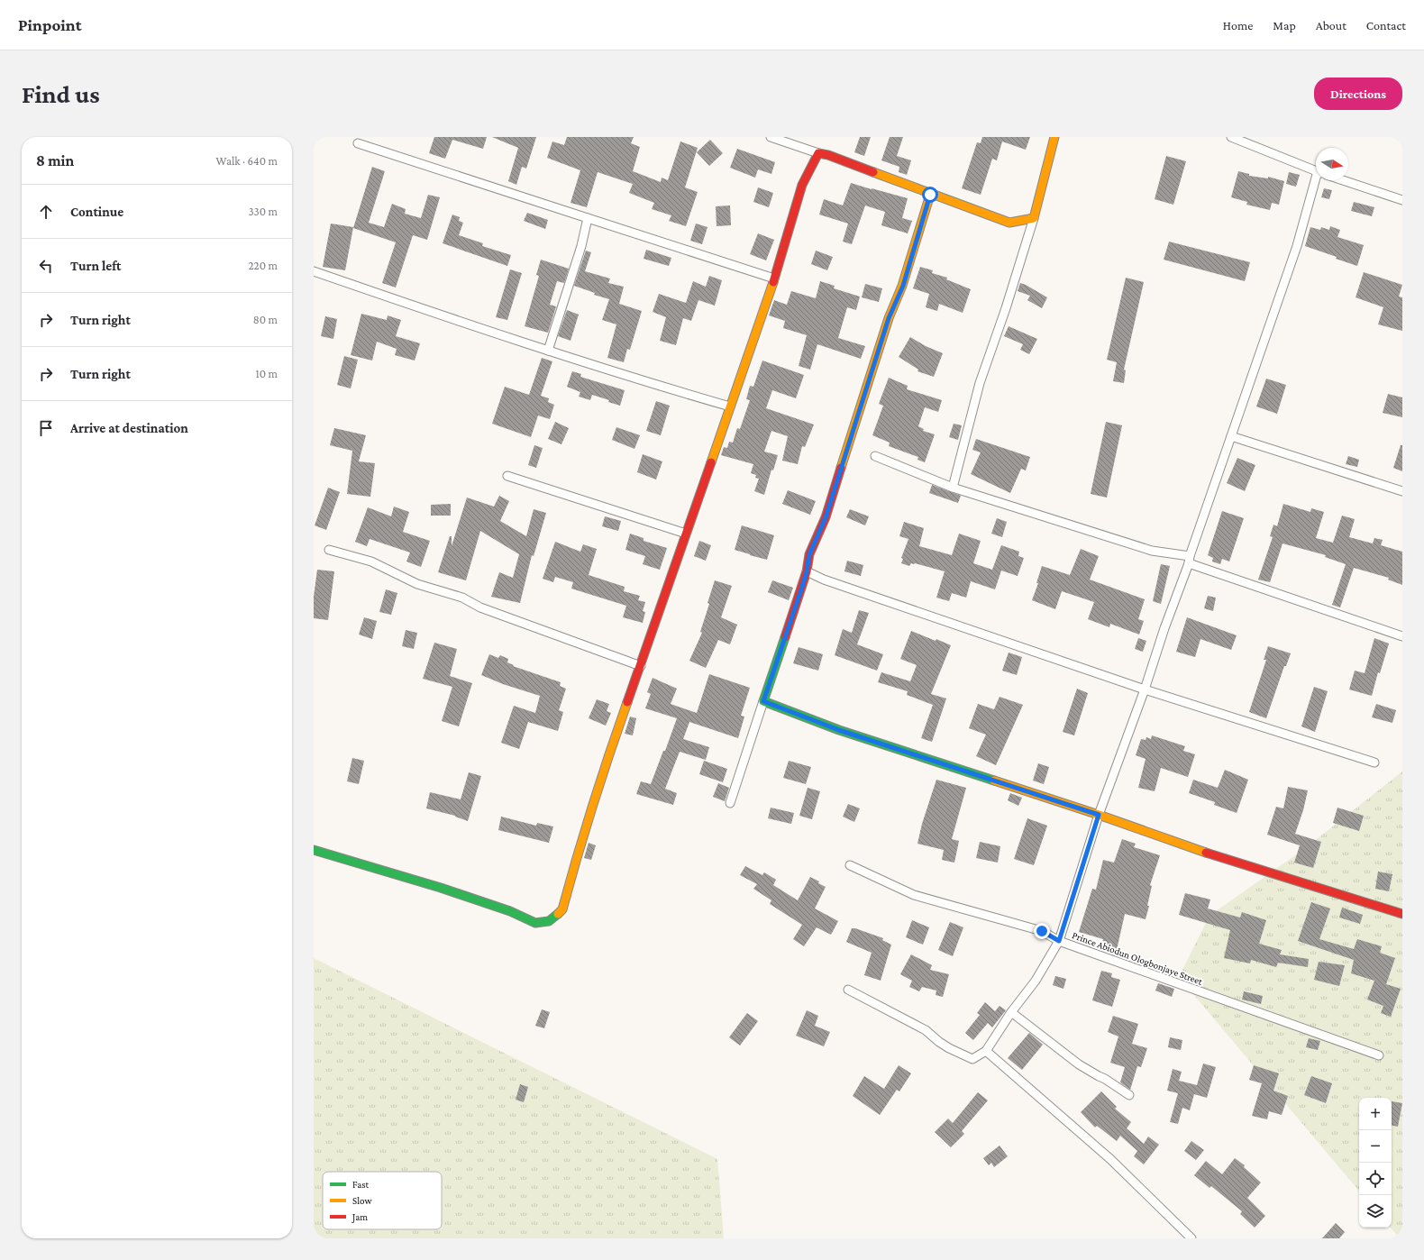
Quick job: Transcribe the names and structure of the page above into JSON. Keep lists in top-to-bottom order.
{
  "streets": {
    "street": ["Prince Abiodun Ologbonjaye Street"]
  },
  "legend": ["Fast", "Slow", "Jam"],
  "north": "right",
  "page": {
    "header": "Pinpoint",
    "nav": [
      "Home",
      "Map",
      "About",
      "Contact"
    ],
    "buttons": "Directions",
    "title": "Find us",
    "heading": ["8 min", "Walk · 640 m"],
    "list": [
      ["Continue", "330 m"],
      ["Turn left", "220 m"],
      ["Turn right", "80 m"],
      ["Turn right", "10 m"],
      "Arrive at destination"
    ],
    "map_buttons": ["+", "−"]
  }
}
